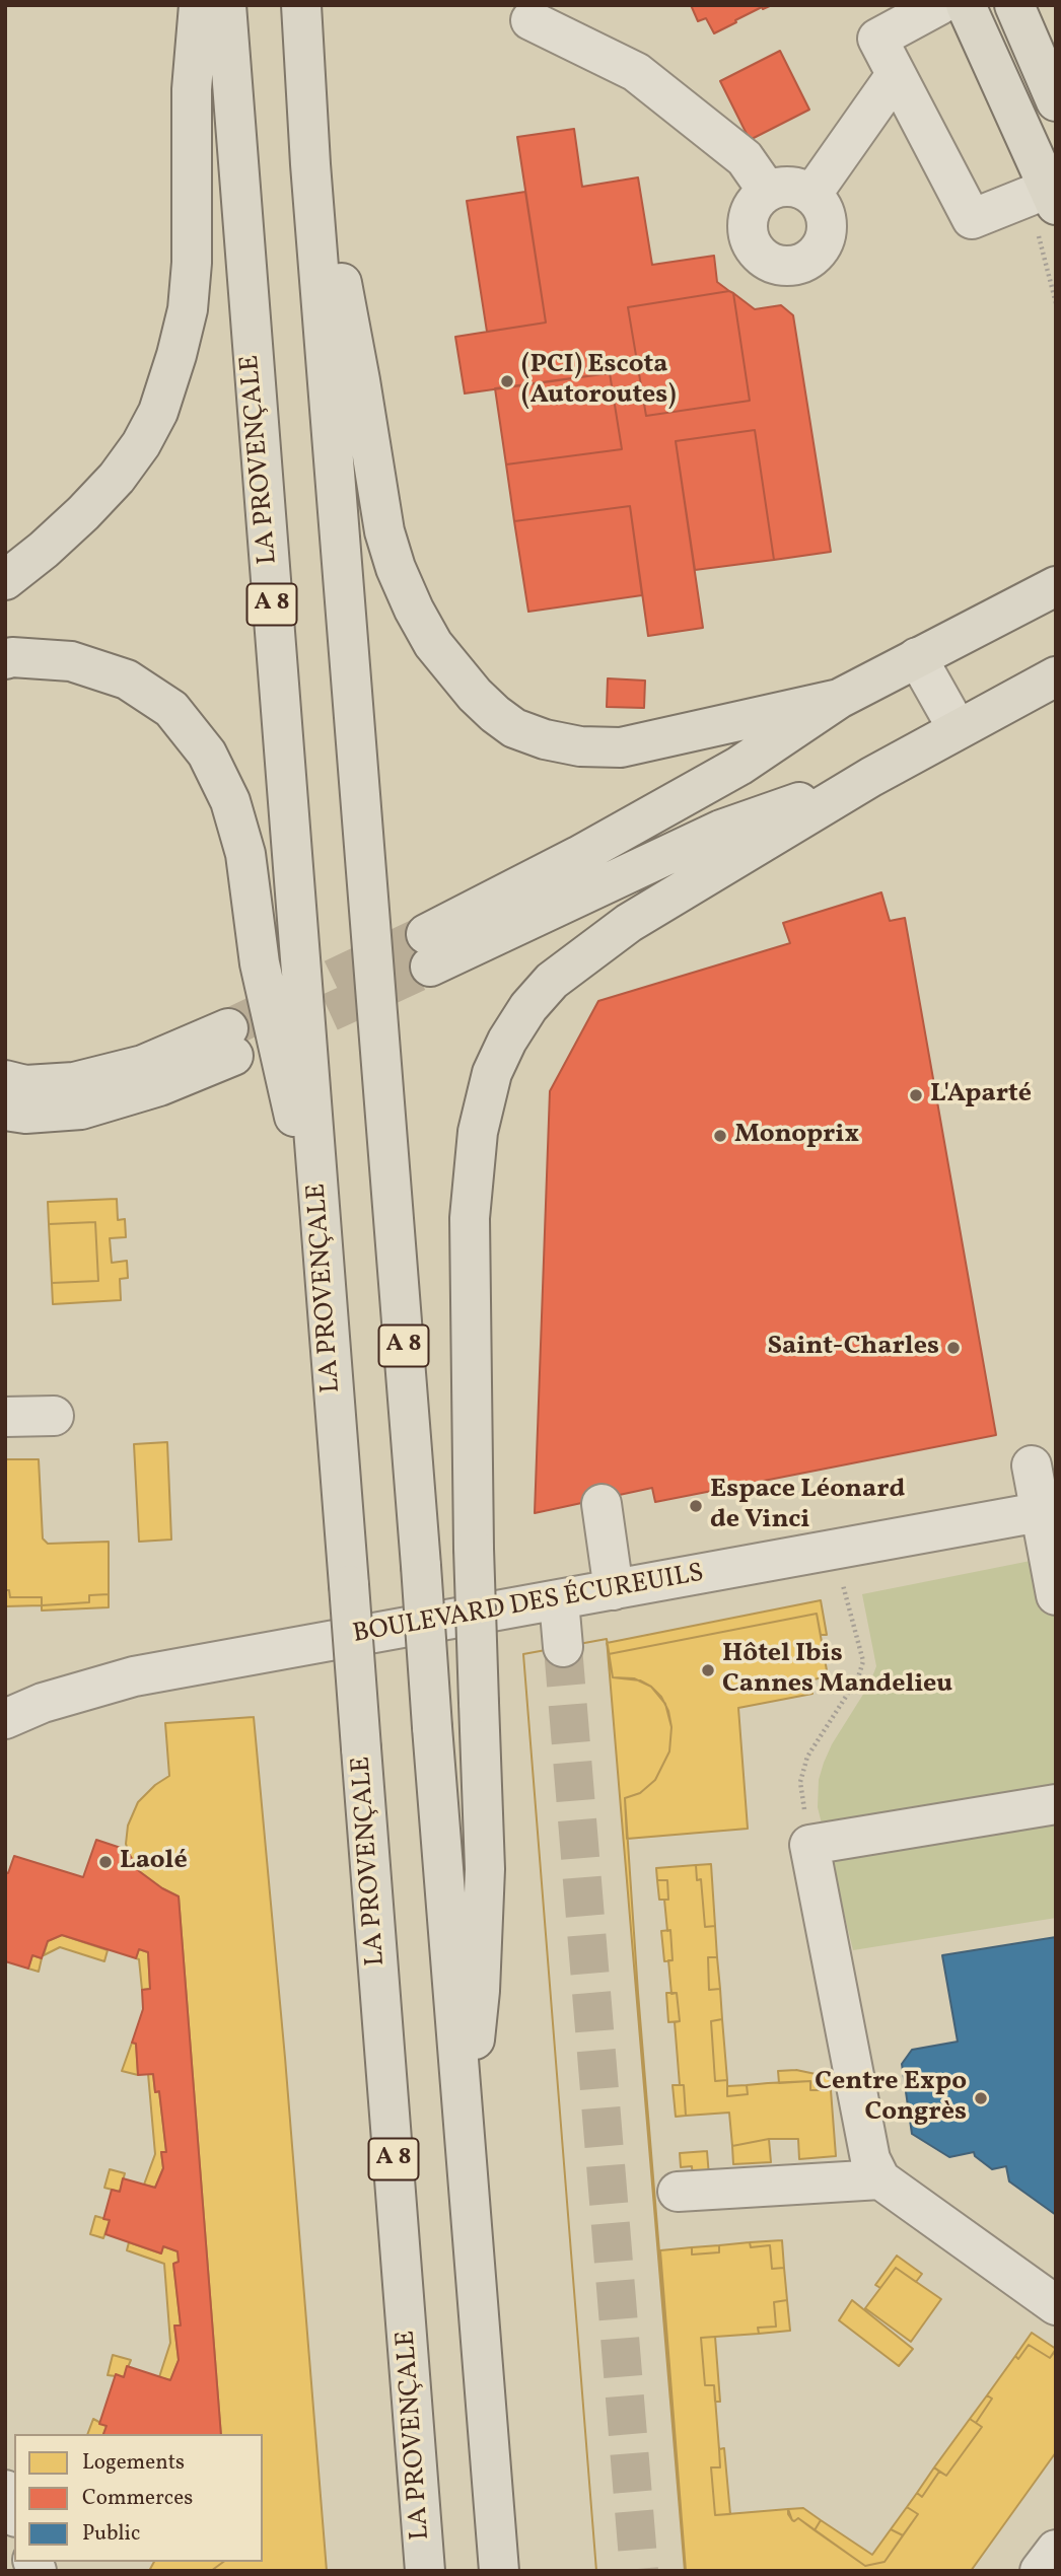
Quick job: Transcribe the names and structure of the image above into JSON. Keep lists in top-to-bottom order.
{
  "streets": {
    "main road": ["LA PROVENÇALE", "A 8"],
    "street": ["BOULEVARD DES ÉCUREUILS"]
  },
  "places": [
    "(PCI) Escota (Autoroutes)",
    "L'Aparté",
    "Monoprix",
    "Saint-Charles",
    "Espace Léonard de Vinci",
    "Hôtel Ibis Cannes Mandelieu",
    "Laolé",
    "Centre Expo Congrès"
  ],
  "legend": ["Logements", "Commerces", "Public"]
}
